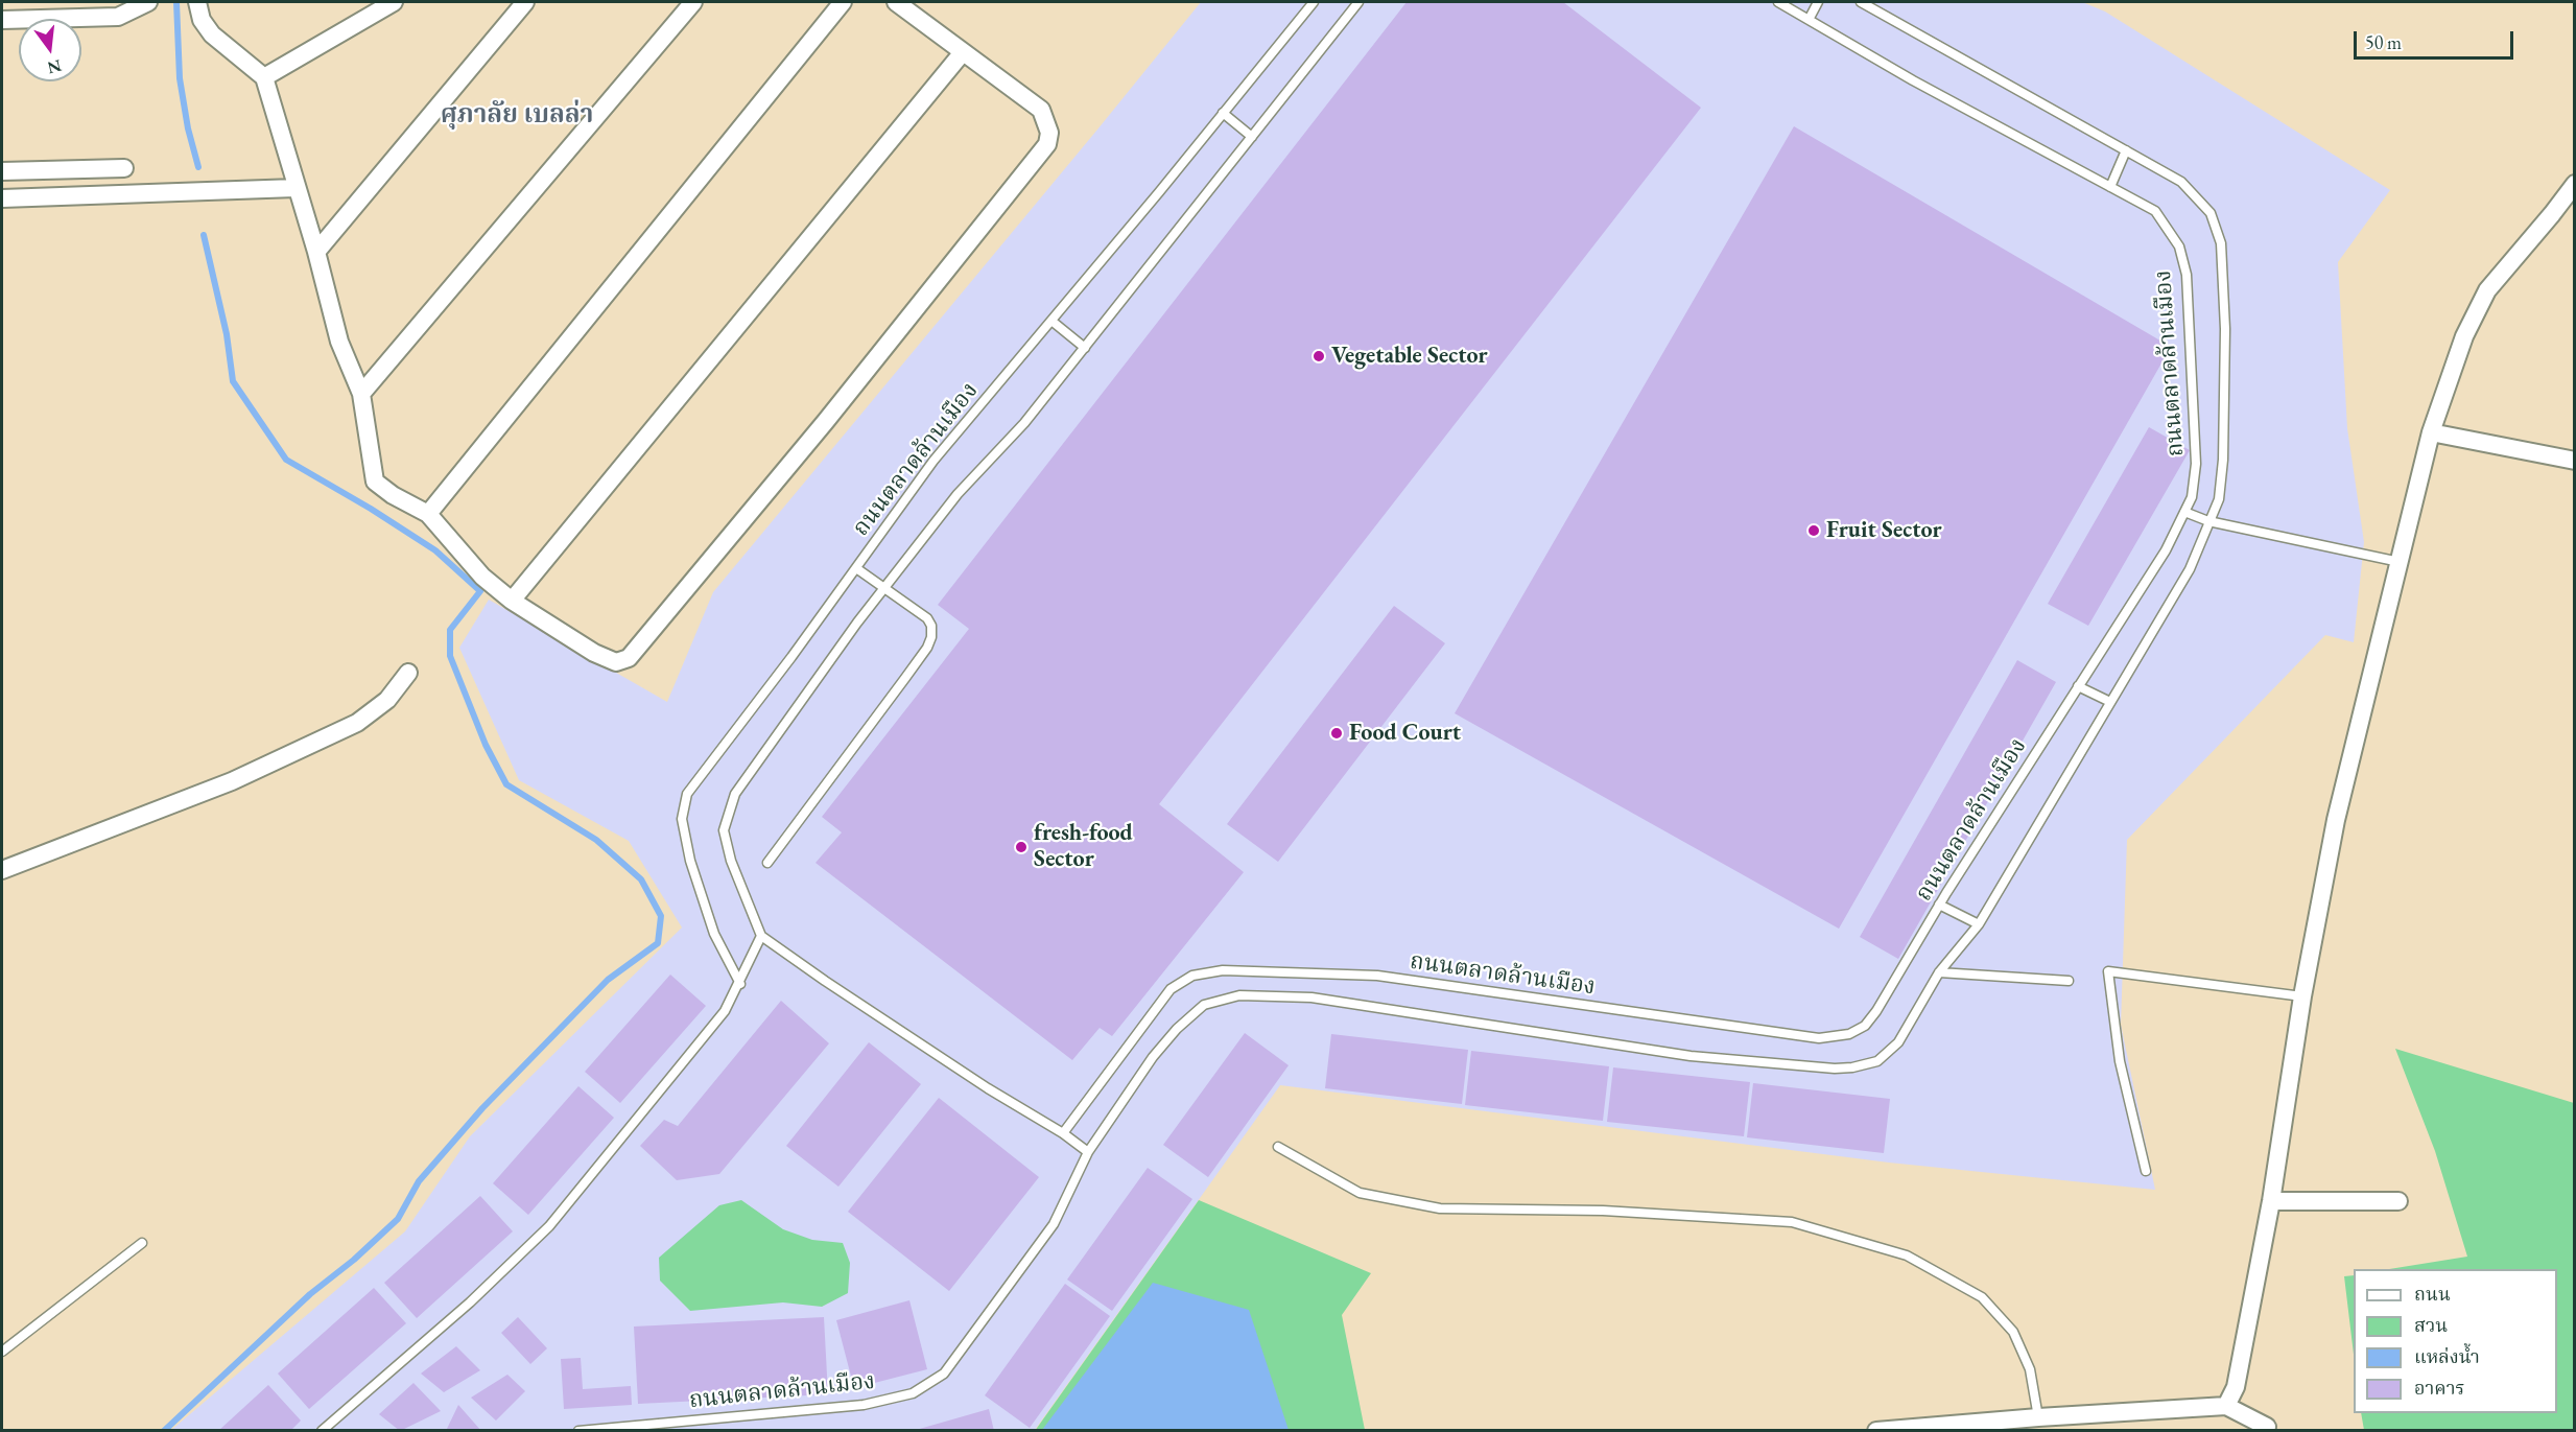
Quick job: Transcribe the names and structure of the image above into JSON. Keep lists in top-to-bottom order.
{
  "streets": {
    "lane": ["ถนนตลาดล้านเมือง"]
  },
  "districts": ["ศุภาลัย เบลล่า"],
  "places": [
    "Vegetable Sector",
    "Fruit Sector",
    "Food Court",
    "fresh-food Sector"
  ],
  "legend": [
    "ถนน",
    "สวน",
    "แหล่งน้ำ",
    "อาคาร"
  ],
  "scale_bar": "50 m",
  "north": "bottom"
}
